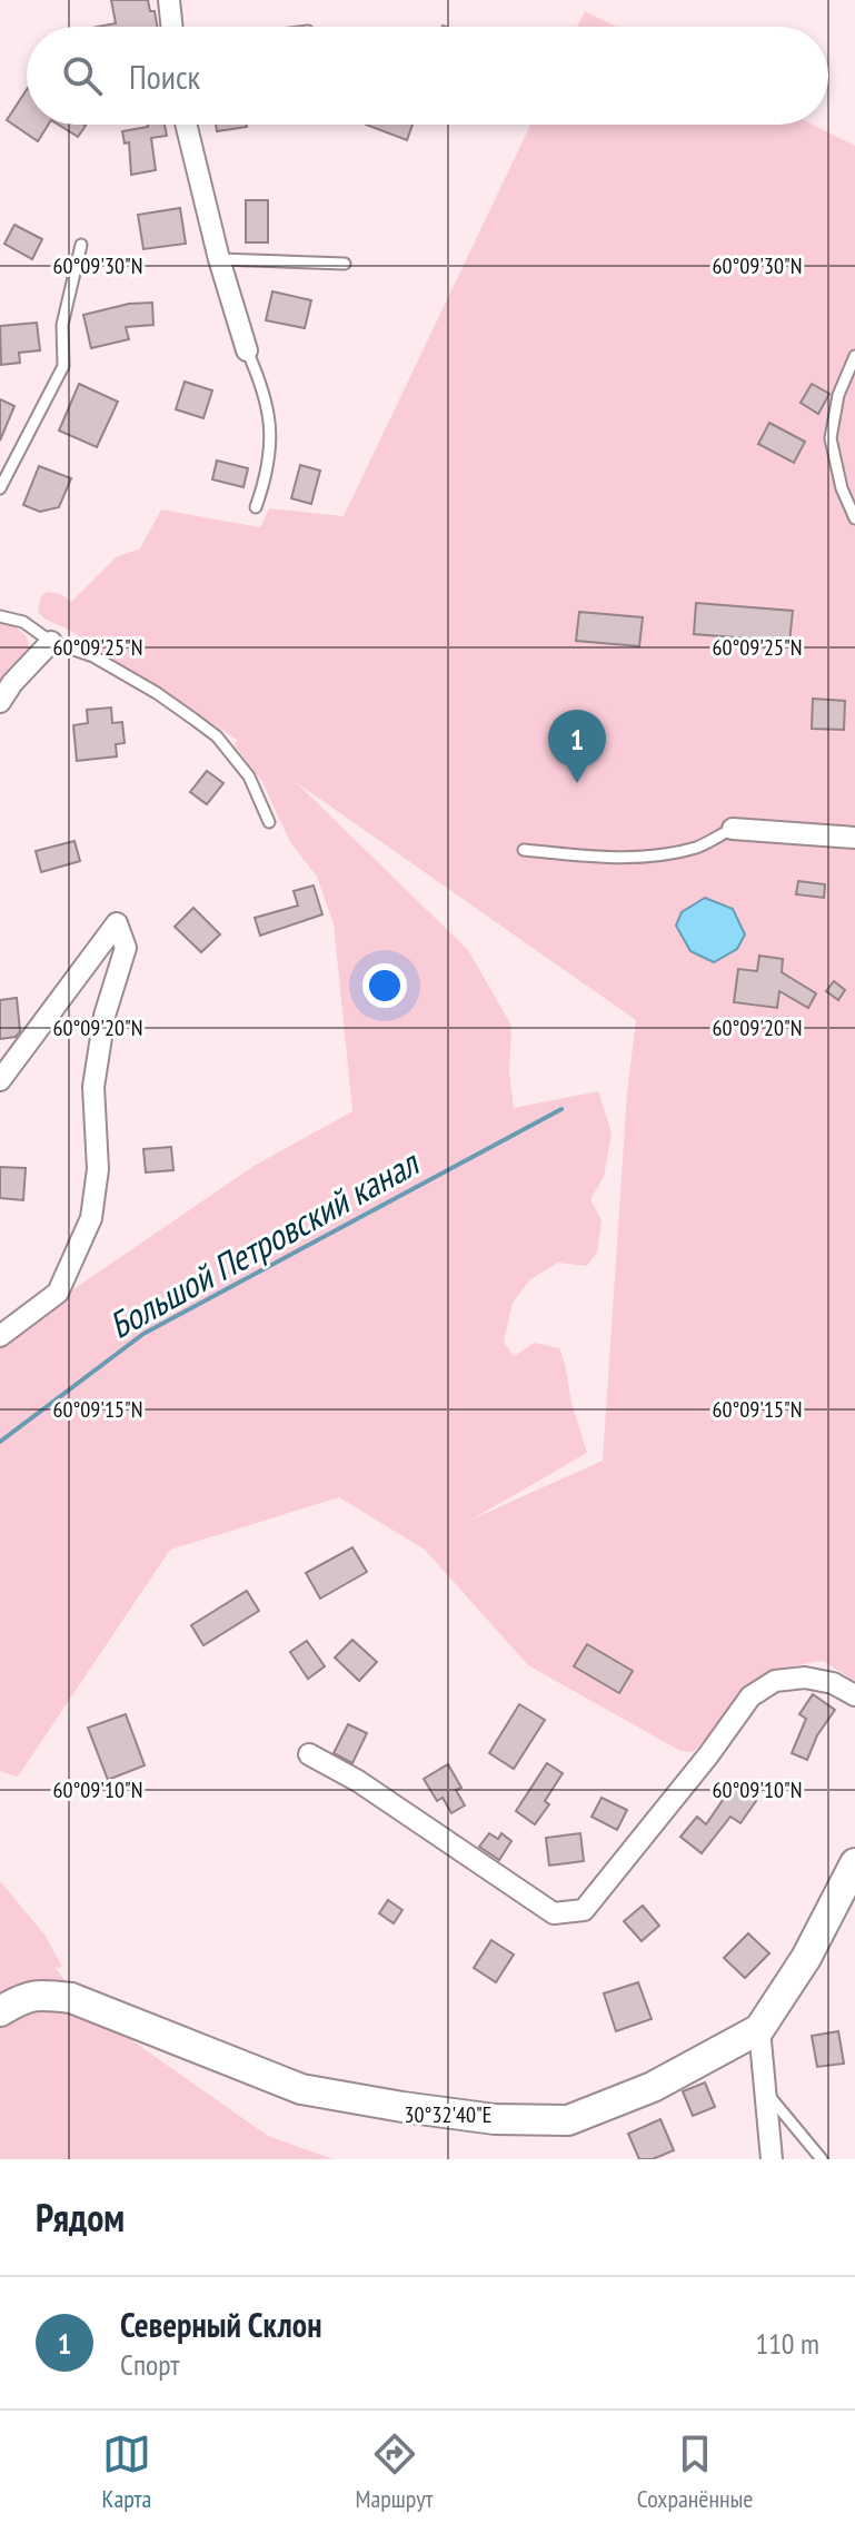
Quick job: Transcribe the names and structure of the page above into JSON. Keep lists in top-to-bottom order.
{
  "water": ["Большой Петровский канал"],
  "page": {
    "search": "Поиск",
    "pins": "1",
    "heading": "Рядом",
    "list": [
      {
        "mark": "1",
        "name": "Северный Склон",
        "note": "Спорт",
        "value": "110 m"
      }
    ],
    "nav": ["Карта", "Маршрут", "Сохранённые"]
  },
  "coordinates": [
    "60°09'30\"N",
    "60°09'25\"N",
    "60°09'20\"N",
    "60°09'15\"N",
    "60°09'10\"N",
    "30°32'40\"E"
  ]
}
